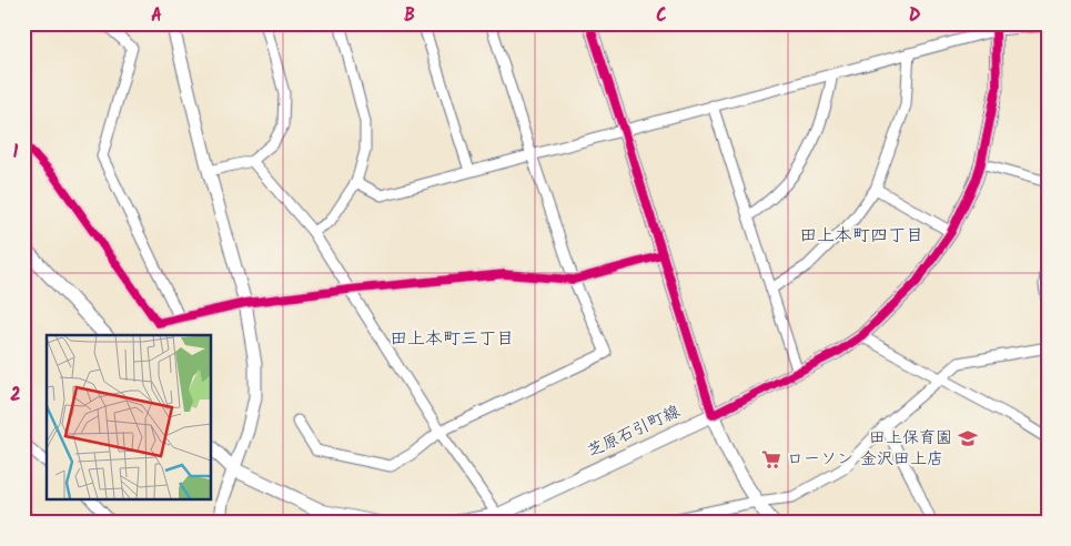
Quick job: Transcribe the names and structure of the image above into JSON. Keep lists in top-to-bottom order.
{
  "streets": {
    "main road": ["芝原石引町線"]
  },
  "districts": ["田上本町四丁目", "田上本町三丁目"],
  "places": {
    "school or university": ["田上保育園"],
    "supermarket": ["ローソン 金沢田上店"]
  },
  "grid": {
    "columns": [
      "A",
      "B",
      "C",
      "D"
    ],
    "rows": ["1", "2"]
  }
}
